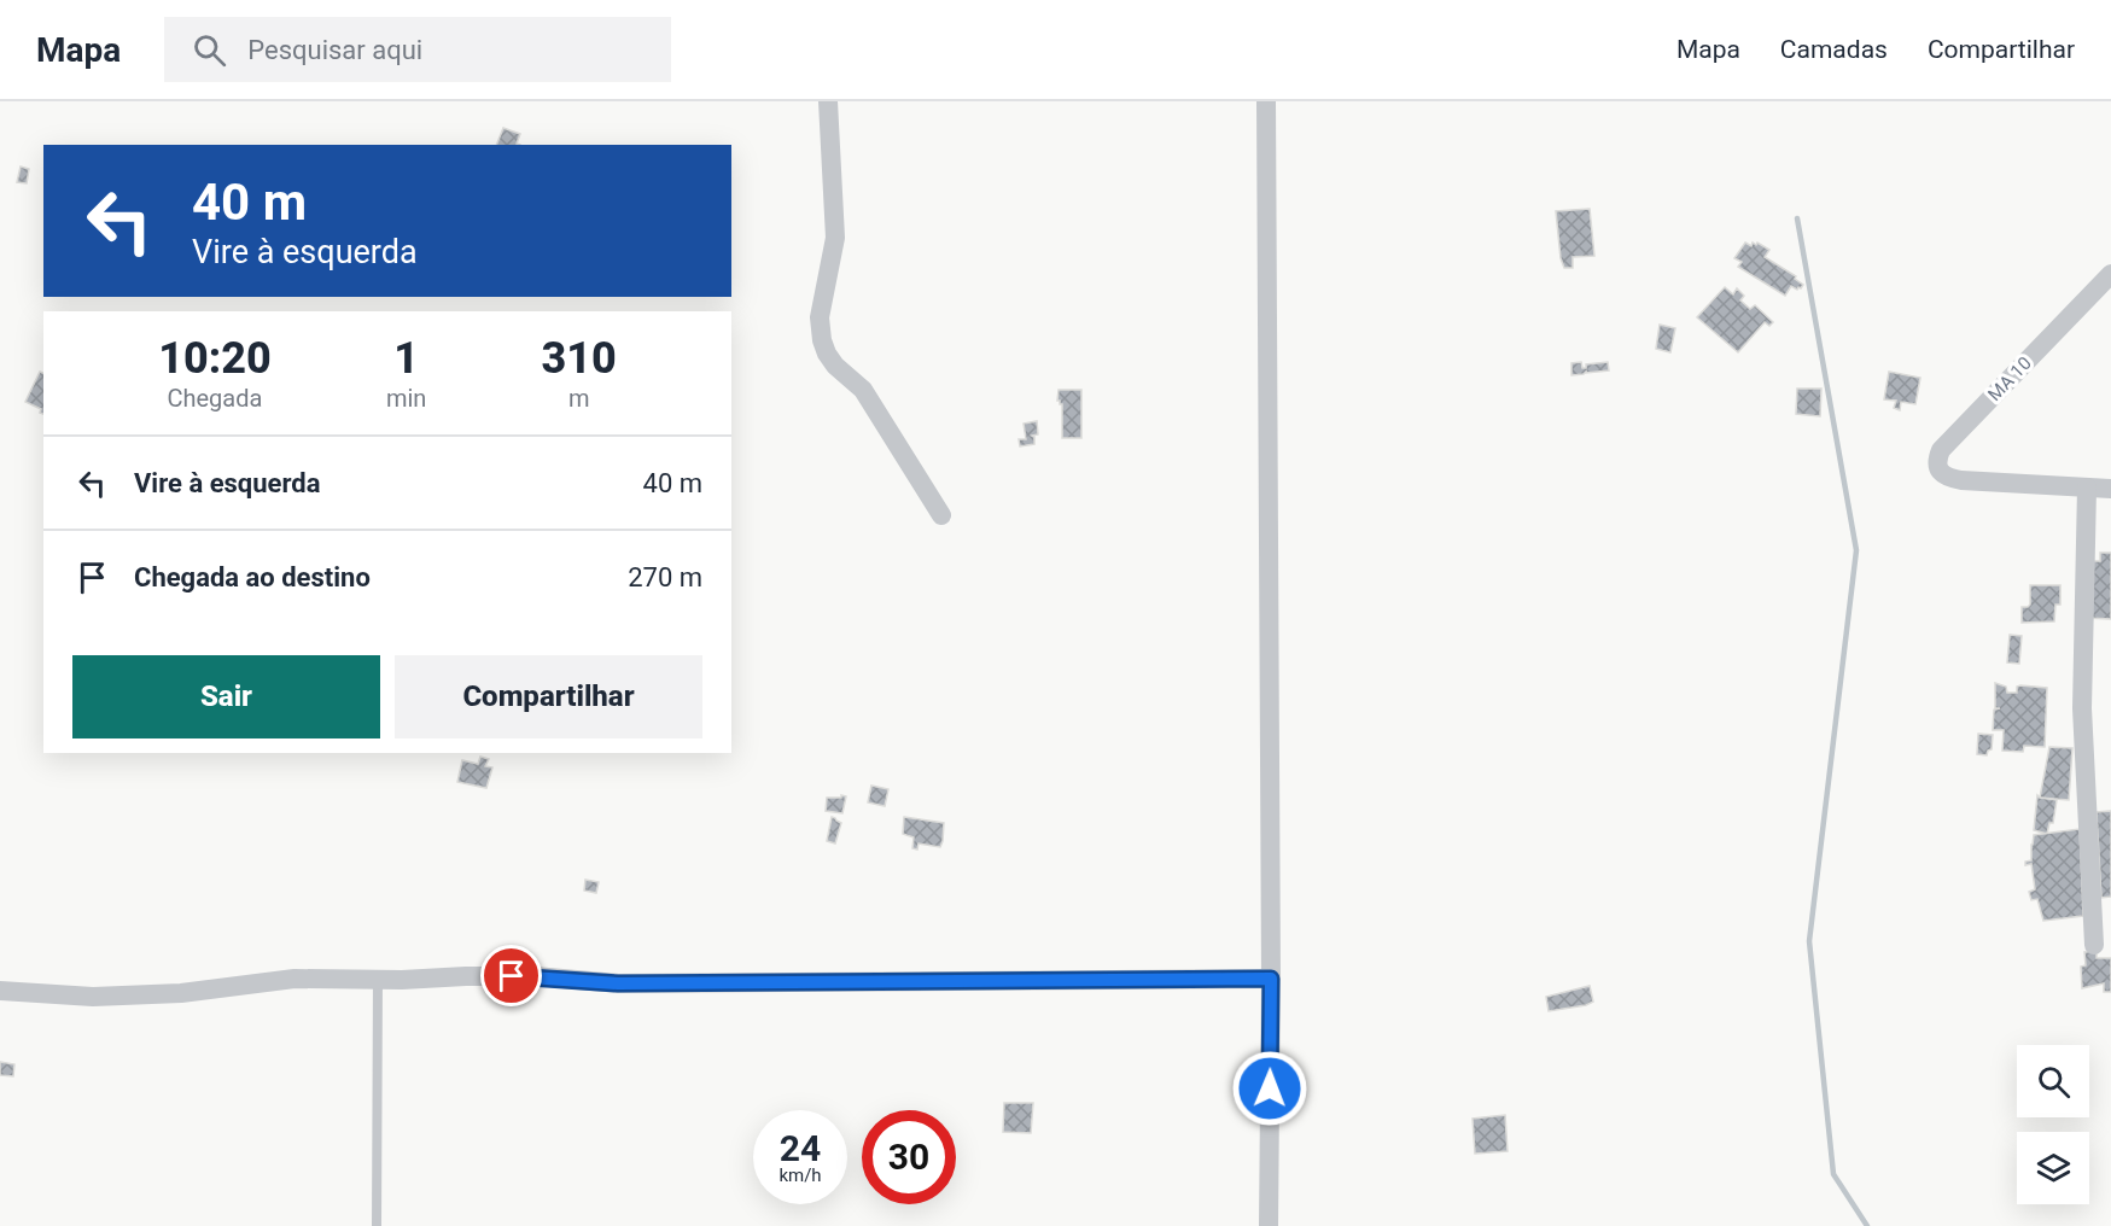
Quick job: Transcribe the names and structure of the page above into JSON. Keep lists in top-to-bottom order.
{
  "streets": {
    "street": ["MA 10"]
  },
  "page": {
    "header": "Mapa",
    "search": "Pesquisar aqui",
    "nav": ["Mapa", "Camadas", "Compartilhar"],
    "turn": ["40 m", "Vire à esquerda"],
    "eta": [
      "10:20",
      "Chegada",
      "1",
      "min",
      "310",
      "m"
    ],
    "list": [
      {
        "name": "Vire à esquerda",
        "value": "40 m"
      },
      {
        "name": "Chegada ao destino",
        "value": "270 m"
      }
    ],
    "buttons": ["Sair", "Compartilhar"],
    "speed": "24 km/h",
    "limit": "30"
  }
}
